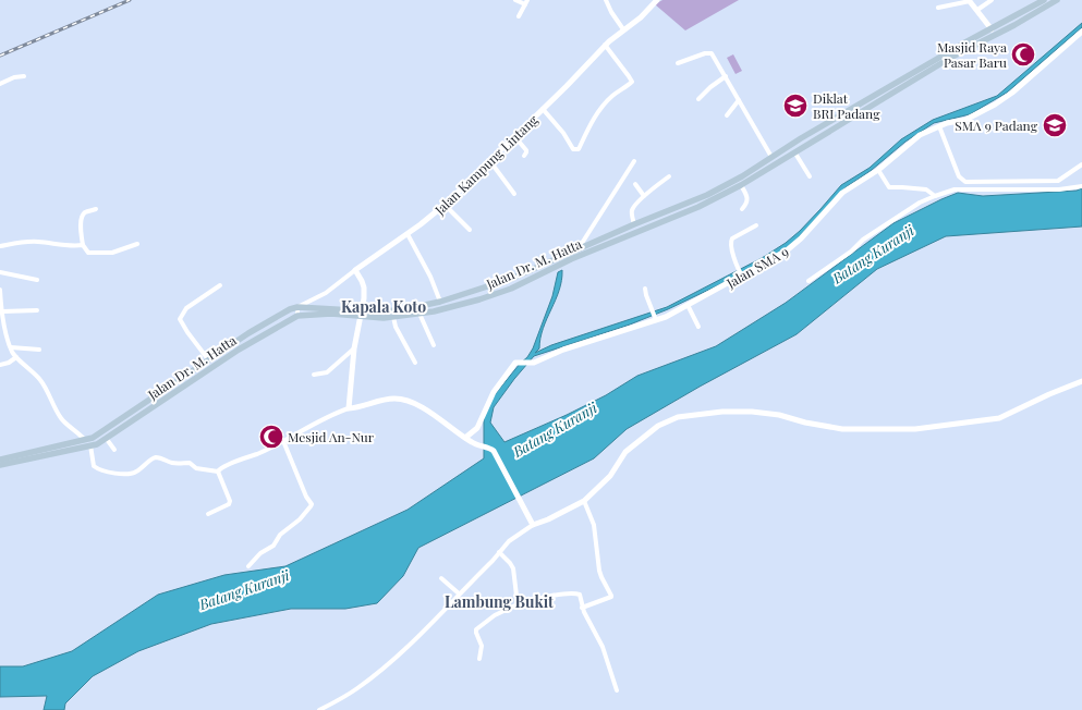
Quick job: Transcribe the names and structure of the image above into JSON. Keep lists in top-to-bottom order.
{
  "streets": {
    "main road": ["Jalan Dr. M. Hatta"],
    "street": ["Jalan Kampung Lintang", "Jalan SMA 9"]
  },
  "crossings": [
    ["Jalan Kampung Lintang", "Jalan Dr. M. Hatta"]
  ],
  "districts": ["Kapala Koto", "Lambung Bukit"],
  "water": ["Batang Kuranji"],
  "places": {
    "mosque": ["Masjid Raya Pasar Baru", "Mesjid An-Nur"],
    "school or university": ["Diklat BRI Padang", "SMA 9 Padang"]
  }
}
